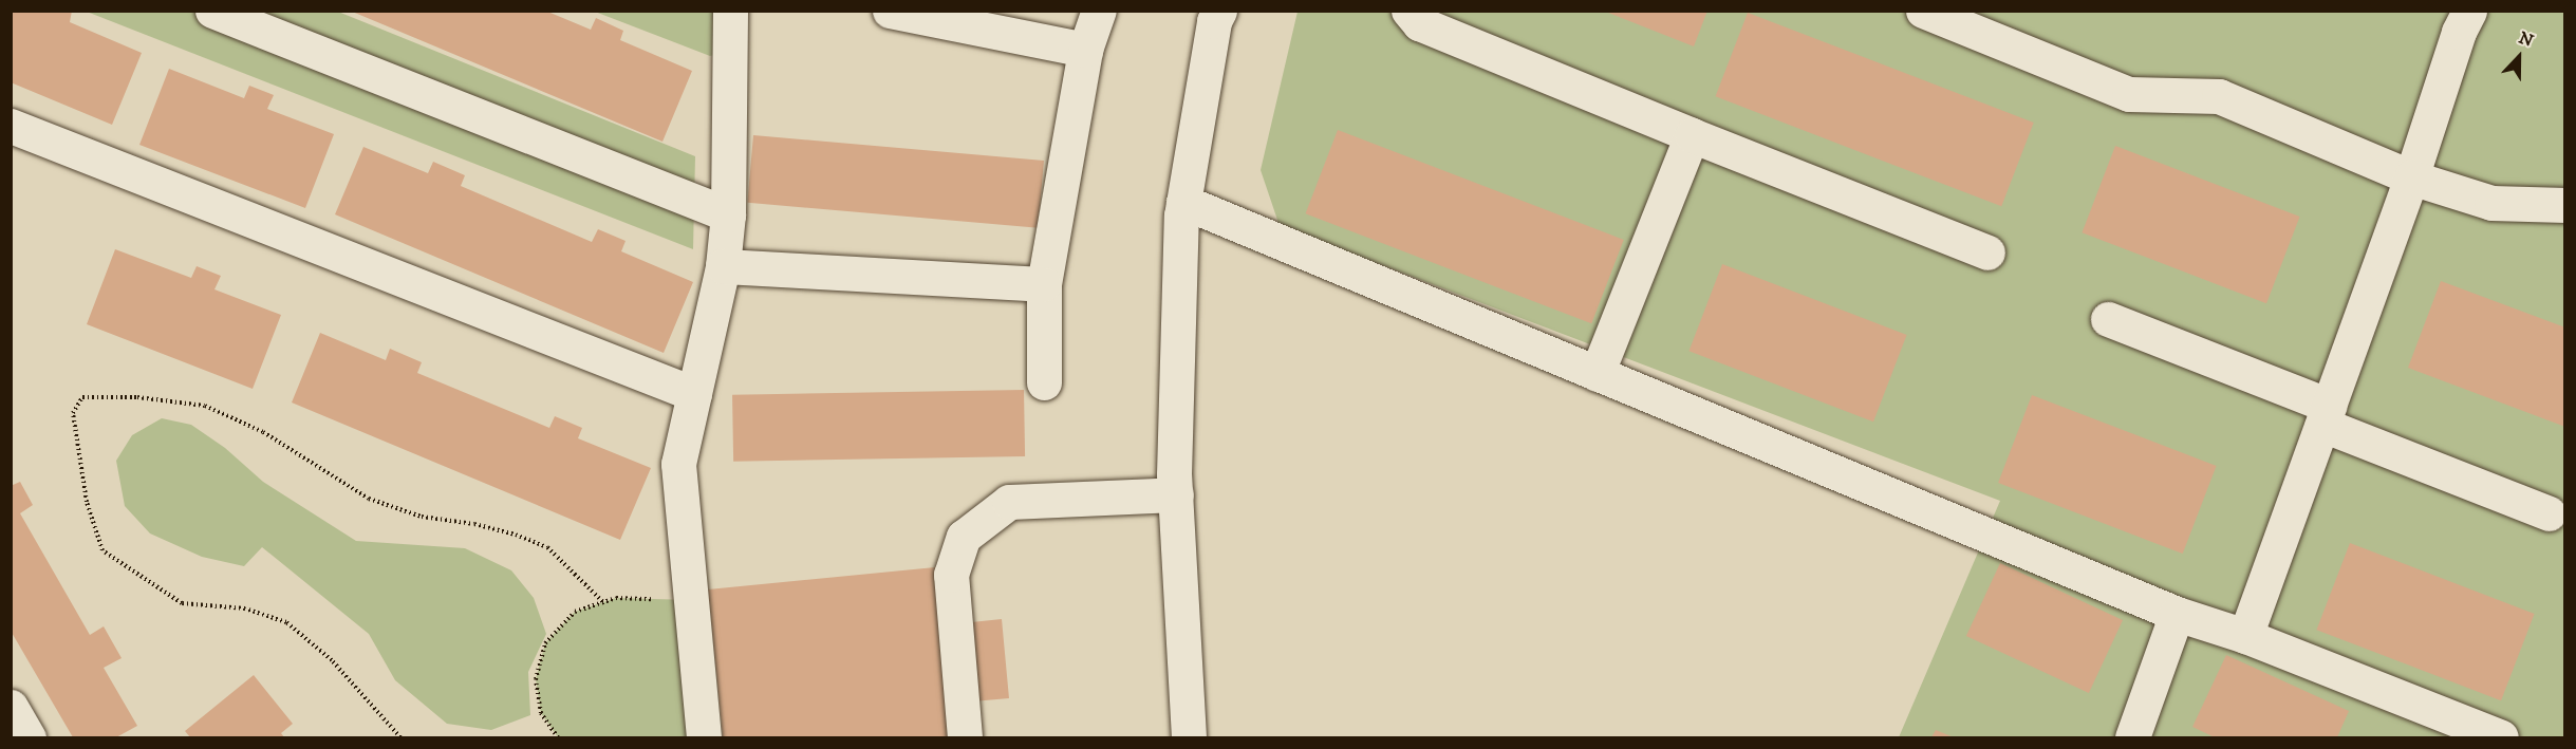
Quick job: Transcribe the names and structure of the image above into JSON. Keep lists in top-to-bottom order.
{
  "north": "top"
}
